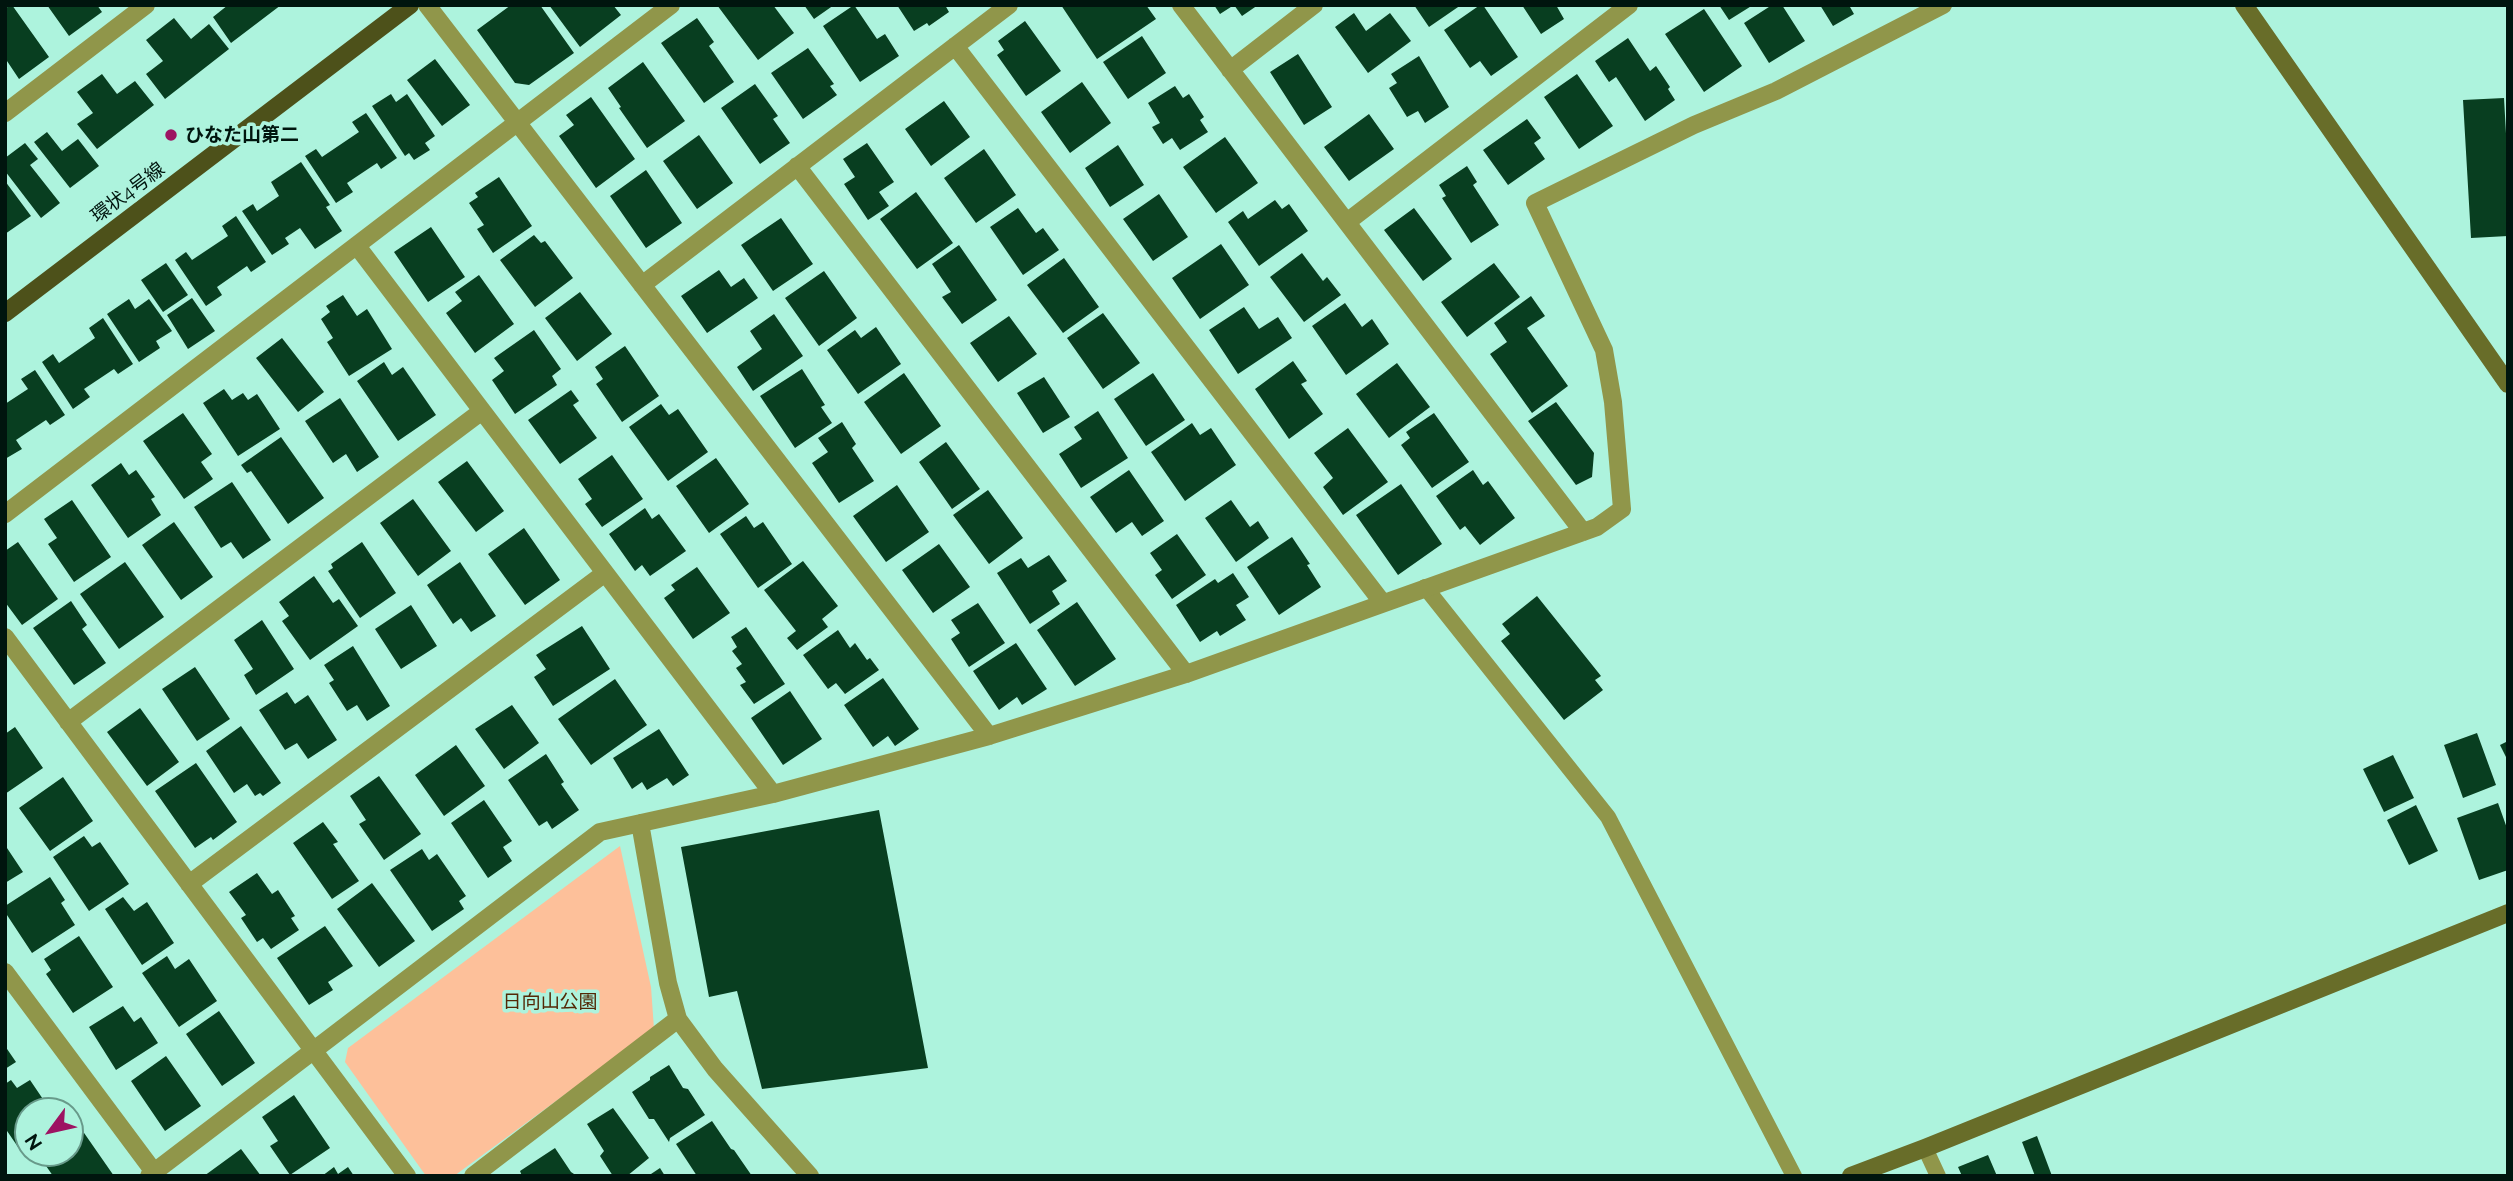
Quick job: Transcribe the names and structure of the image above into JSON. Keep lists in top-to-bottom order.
{
  "streets": {
    "main road": ["環状4号線"]
  },
  "parks": ["日向山公園"],
  "places": ["ひなた山第二"],
  "north": "bottom left"
}
